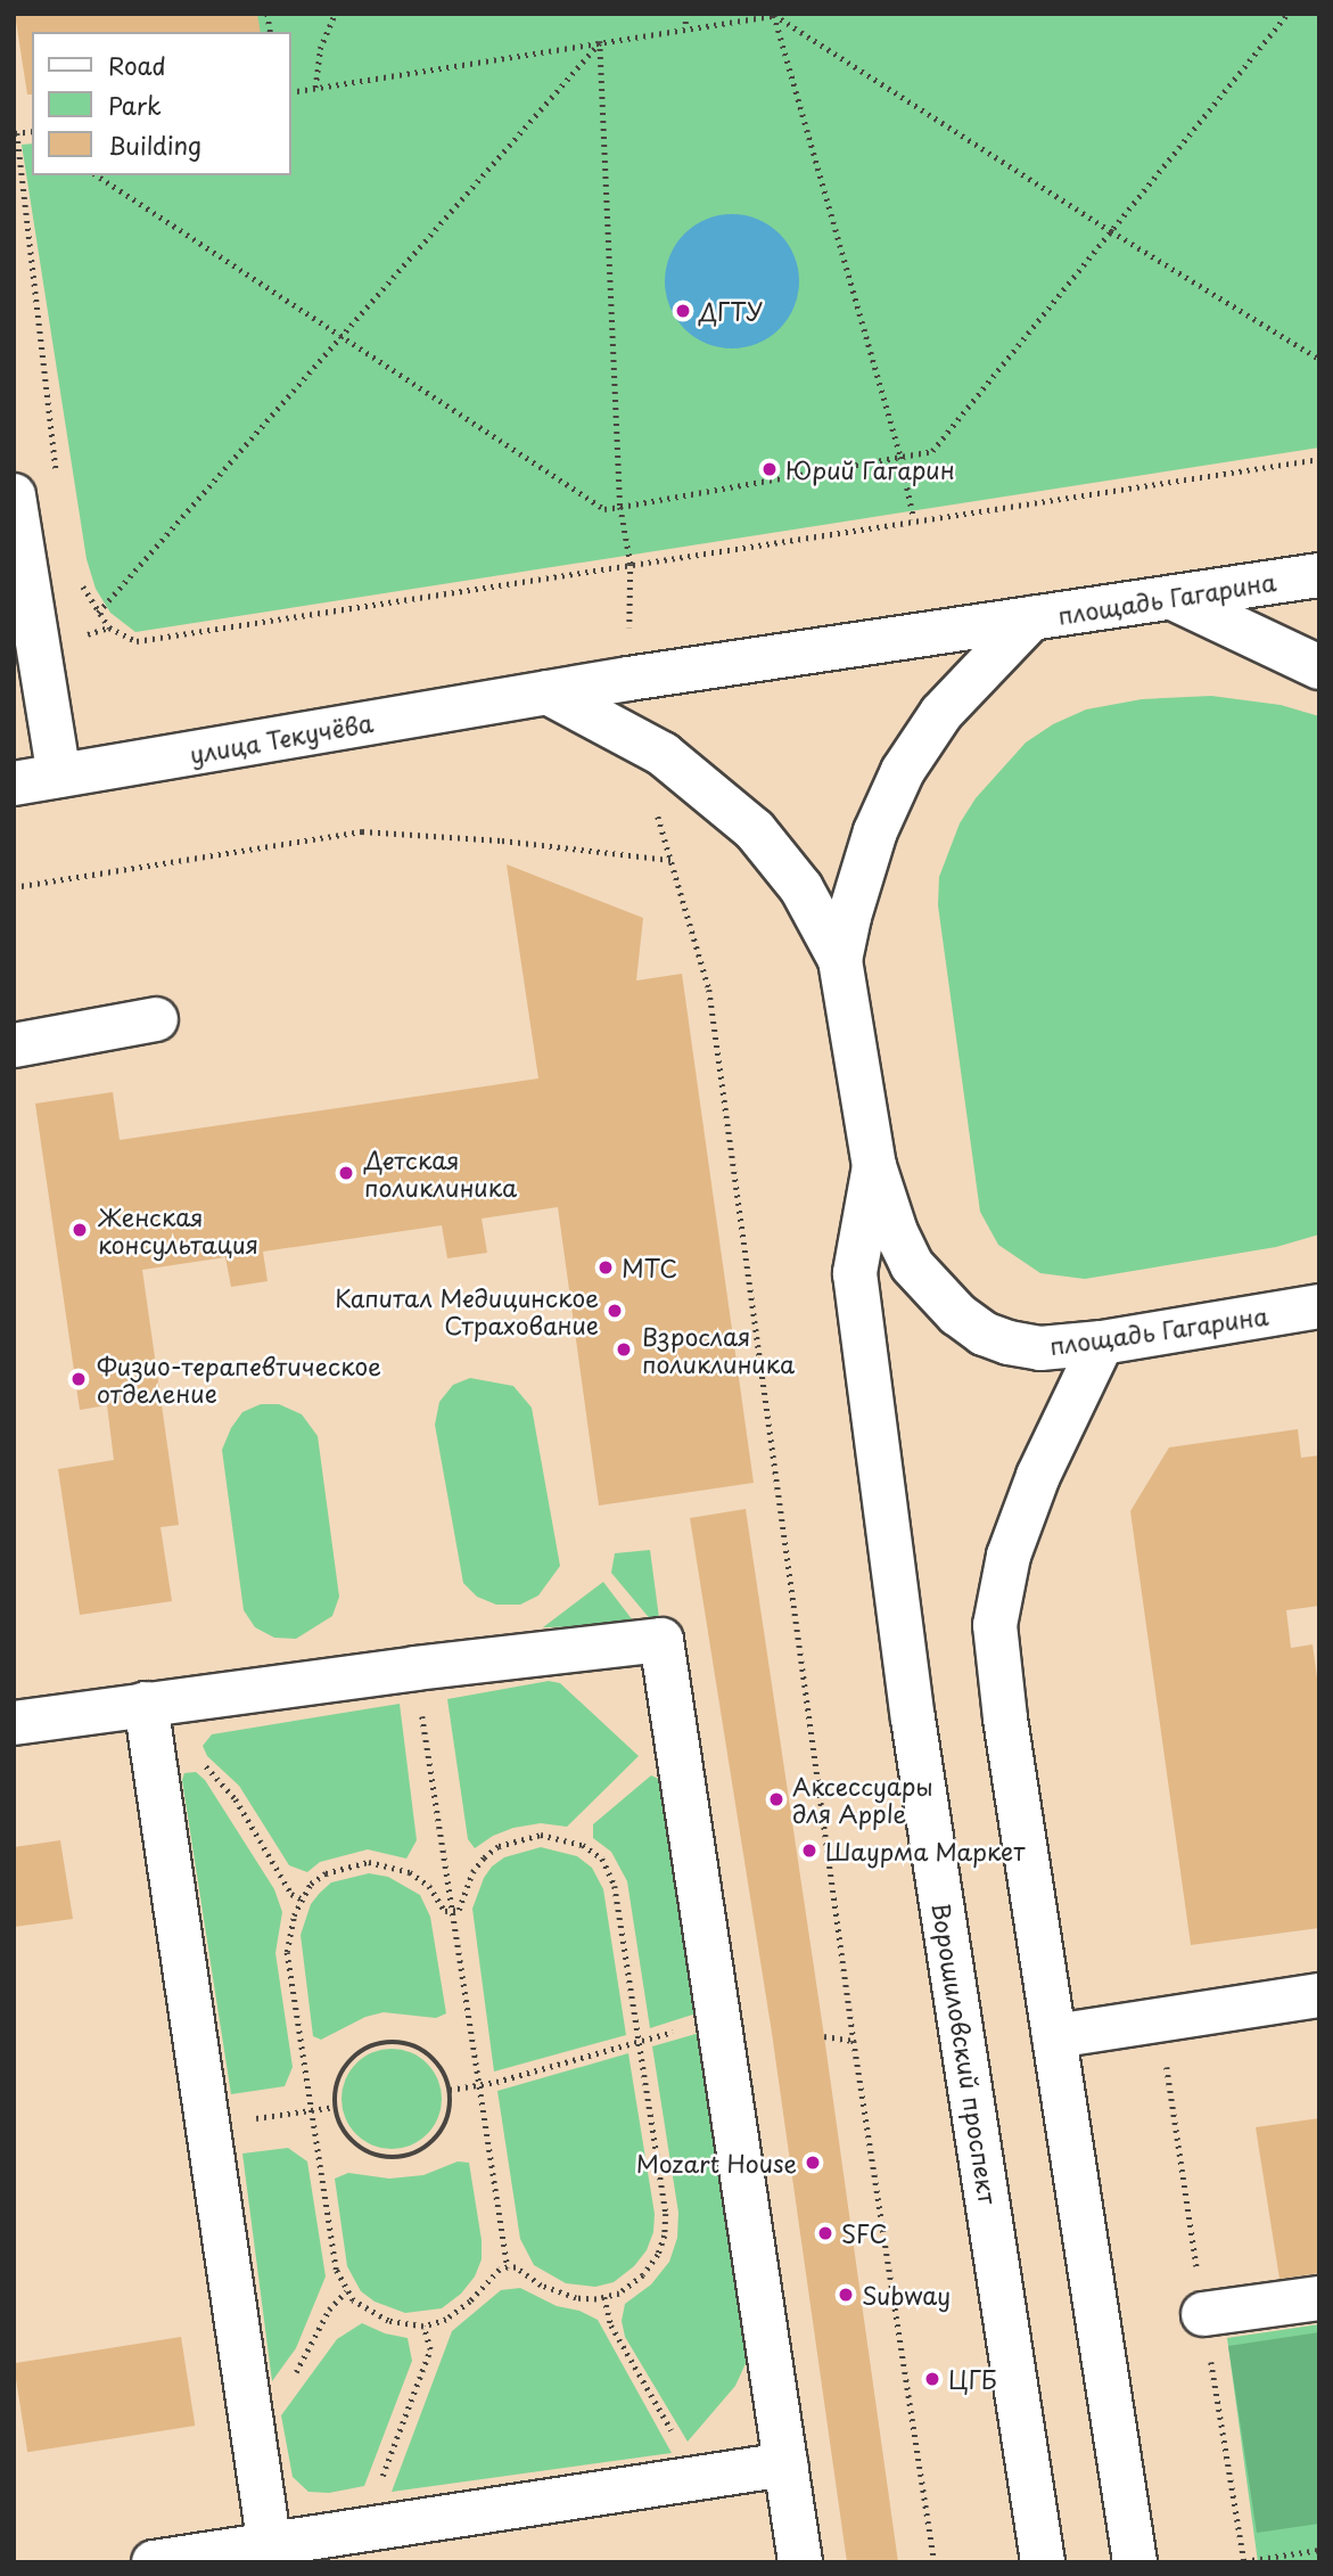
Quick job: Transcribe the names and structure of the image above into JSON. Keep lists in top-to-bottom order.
{
  "streets": {
    "main road": ["площадь Гагарина", "улица Текучёва", "Ворошиловский проспект"]
  },
  "crossings": [
    ["площадь Гагарина", "улица Текучёва"],
    ["площадь Гагарина", "Ворошиловский проспект"]
  ],
  "places": [
    "ДГТУ",
    "Юрий Гагарин",
    "Детская поликлиника",
    "Женская консультация",
    "МТС",
    "Капитал Медицинское Страхование",
    "Взрослая поликлиника",
    "Физио-терапевтическое отделение",
    "Аксессуары для Apple",
    "Шаурма Маркет",
    "Mozart House",
    "SFC",
    "Subway",
    "ЦГБ"
  ],
  "legend": ["Road", "Park", "Building"]
}
